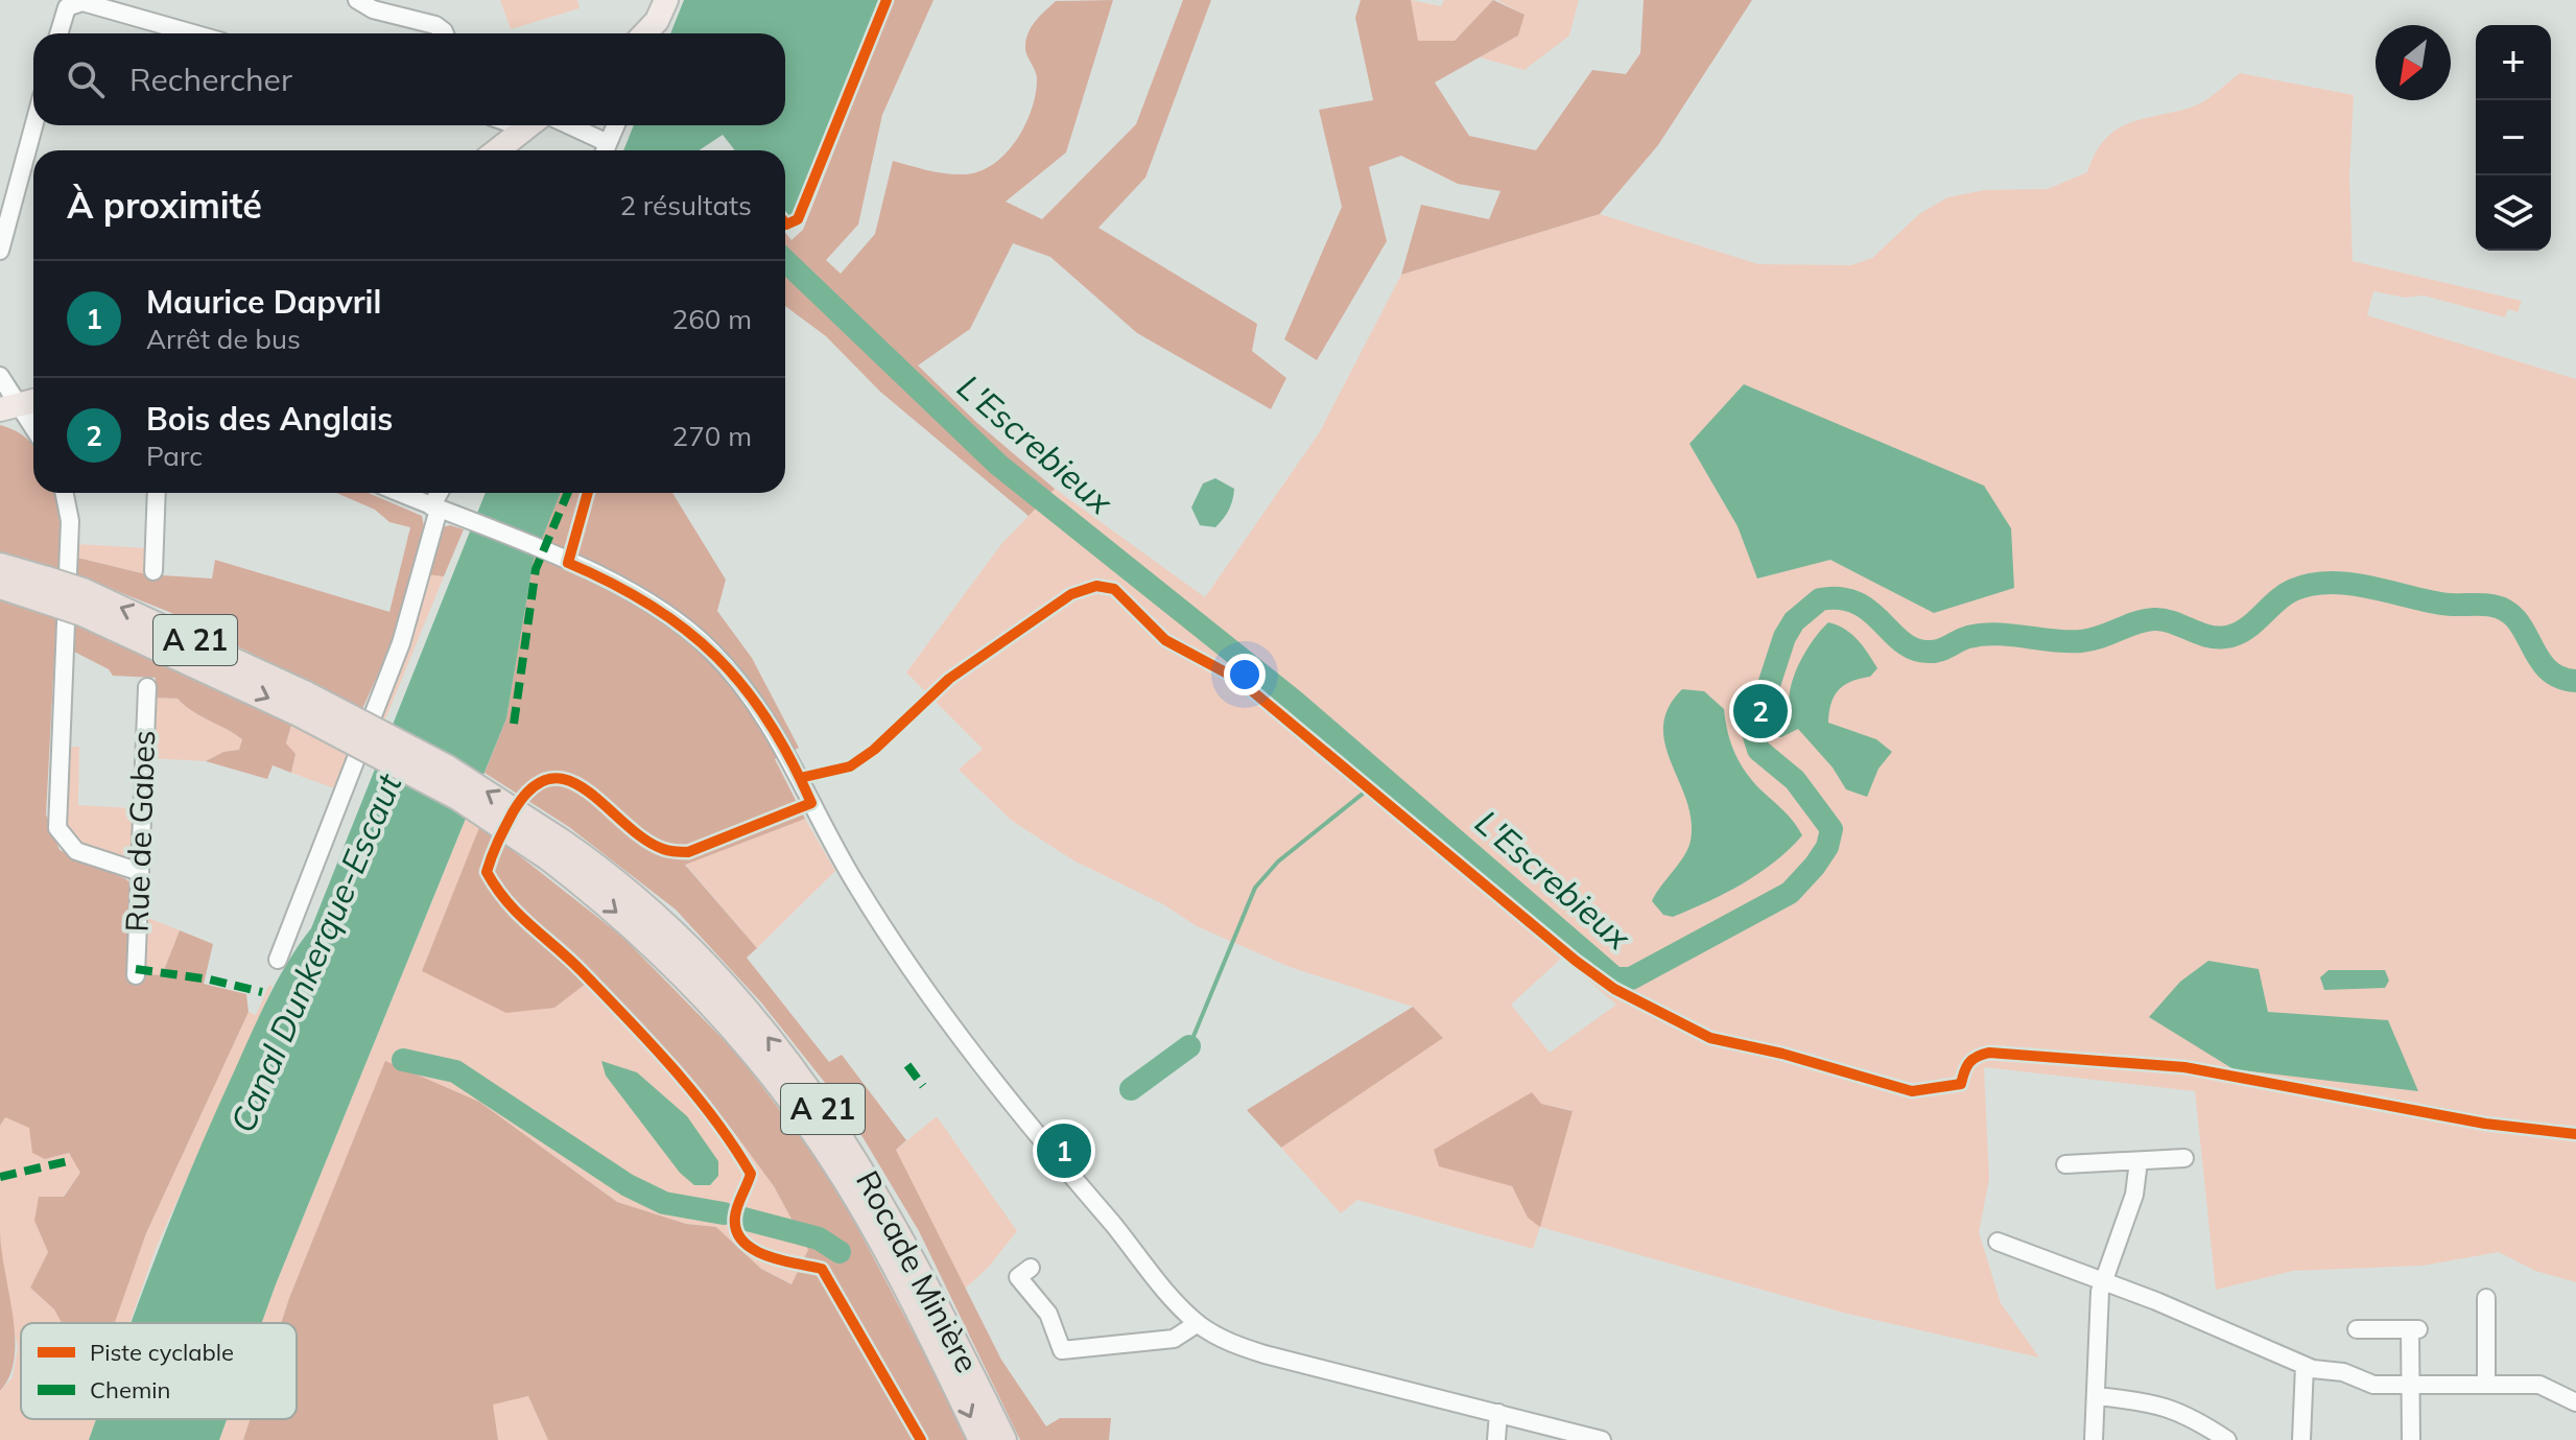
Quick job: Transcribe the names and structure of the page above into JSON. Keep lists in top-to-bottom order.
{
  "streets": {
    "highway": ["A 21", "Rocade Minière"],
    "street": ["Rue de Gabes"]
  },
  "water": ["L'Escrebieux", "Canal Dunkerque-Escaut"],
  "legend": ["Piste cyclable", "Chemin"],
  "north": "bottom left",
  "page": {
    "map_buttons": ["+", "−"],
    "search": "Rechercher",
    "heading": ["À proximité", "2 résultats"],
    "list": [
      {
        "mark": "1",
        "name": "Maurice Dapvril",
        "note": "Arrêt de bus",
        "value": "260 m"
      },
      {
        "mark": "2",
        "name": "Bois des Anglais",
        "note": "Parc",
        "value": "270 m"
      }
    ],
    "pins": ["2", "1"]
  }
}
